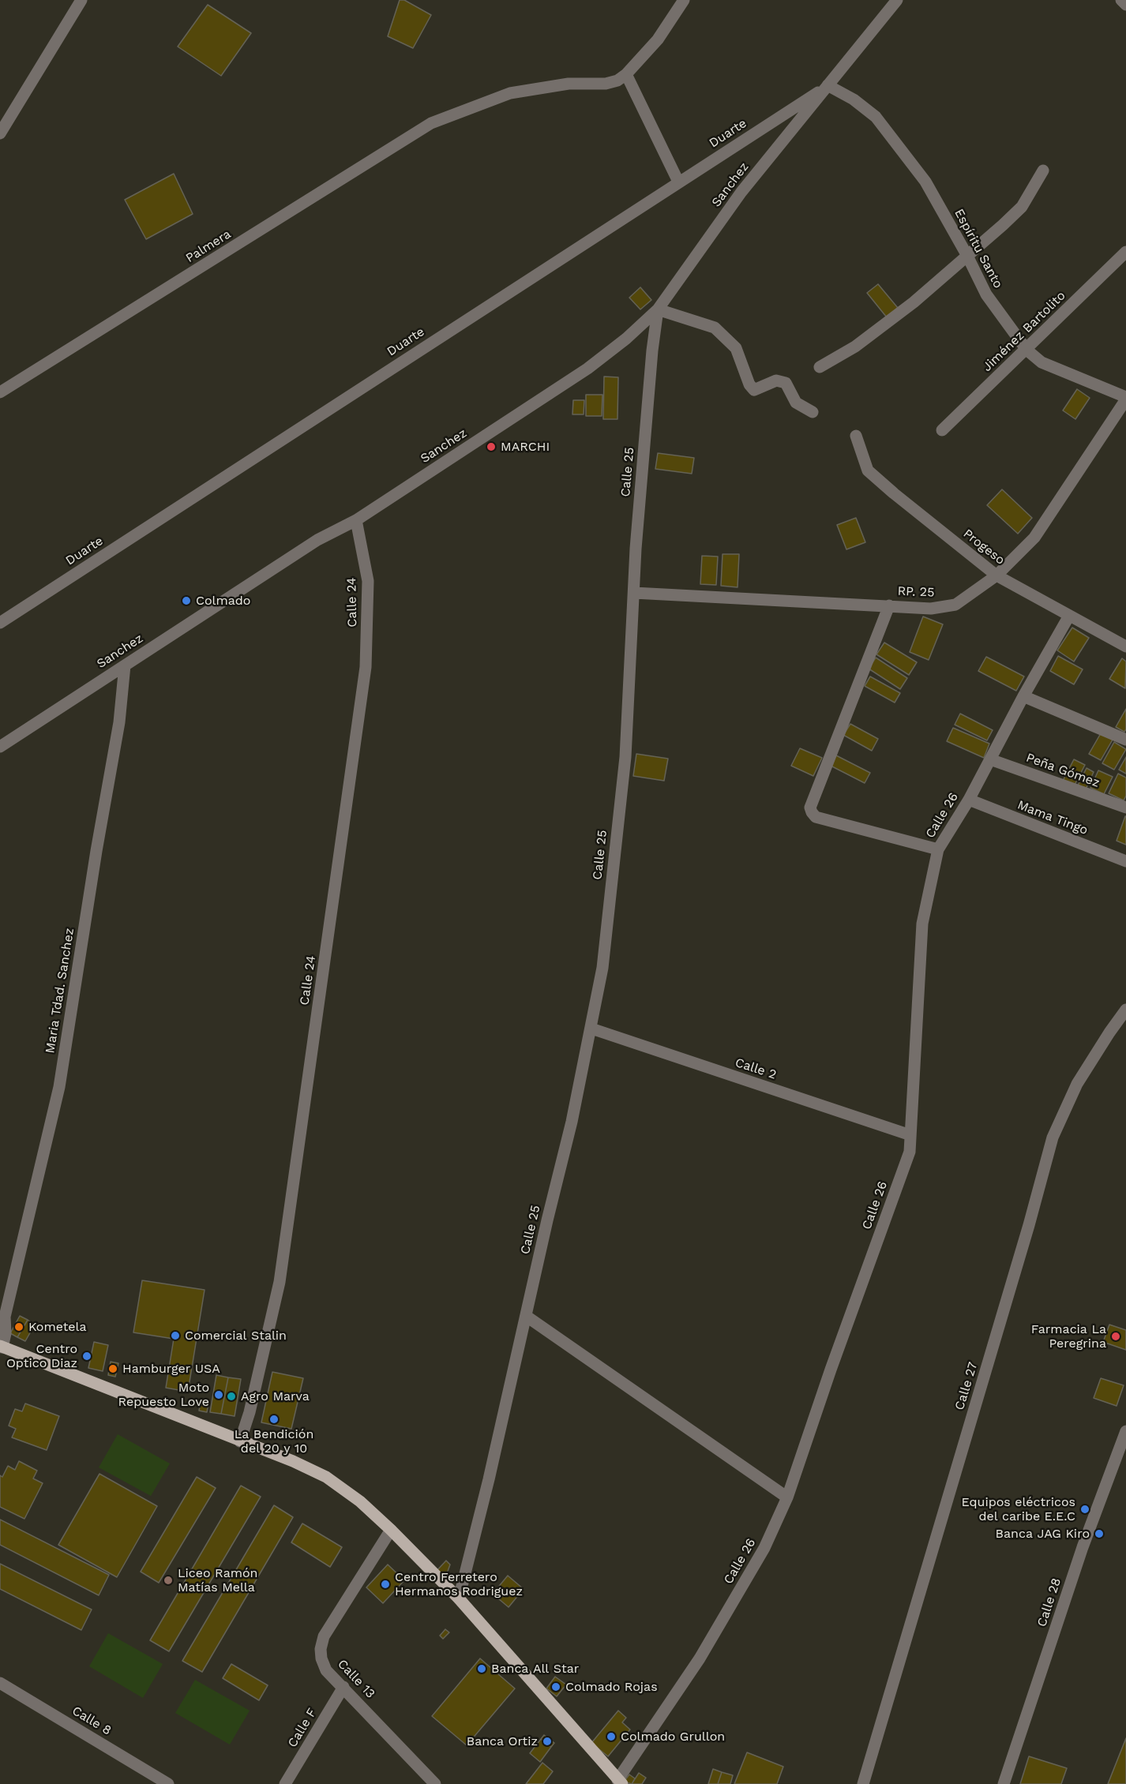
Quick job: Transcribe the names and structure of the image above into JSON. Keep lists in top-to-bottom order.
{
  "streets": {
    "street": [
      "Duarte",
      "Sanchez",
      "Palmera",
      "Espíritu Santo",
      "Jiménez Bartolito",
      "Calle 25",
      "Progeso",
      "RP. 25",
      "Calle 24",
      "Peña Gómez",
      "Calle 26",
      "Mama Tingo",
      "Maria Tdad. Sanchez",
      "Calle 2",
      "Calle 27",
      "Calle 28",
      "Calle 13",
      "Calle 8",
      "Calle F"
    ]
  },
  "crossings": [
    ["Duarte", "Sanchez"],
    ["Duarte", "Espíritu Santo"],
    ["Sanchez", "Espíritu Santo"],
    ["Sanchez", "Calle 25"],
    ["Sanchez", "Calle 24"],
    ["Sanchez", "Maria Tdad. Sanchez"],
    ["Espíritu Santo", "Jiménez Bartolito"],
    ["Espíritu Santo", "RP. 25"],
    ["Calle 25", "RP. 25"],
    ["Calle 25", "Calle 2"],
    ["Progeso", "RP. 25"],
    ["Progeso", "Calle 26"],
    ["Peña Gómez", "Calle 26"],
    ["Calle 26", "Mama Tingo"],
    ["Calle 26", "Calle 2"],
    ["Calle 13", "Calle F"]
  ],
  "places": [
    "MARCHI",
    "Colmado",
    "Kometela",
    "Comercial Stalin",
    "Farmacia La Peregrina",
    "Centro Optico Diaz",
    "Hamburger USA",
    "Moto Repuesto Love",
    "Agro Marva",
    "La Bendición del 20 y 10",
    "Equipos eléctricos del caribe E.E.C",
    "Banca JAG Kiro",
    "Liceo Ramón Matías Mella",
    "Centro Ferretero Hermanos Rodriguez",
    "Banca All Star",
    "Colmado Rojas",
    "Colmado Grullon",
    "Banca Ortiz"
  ]
}
